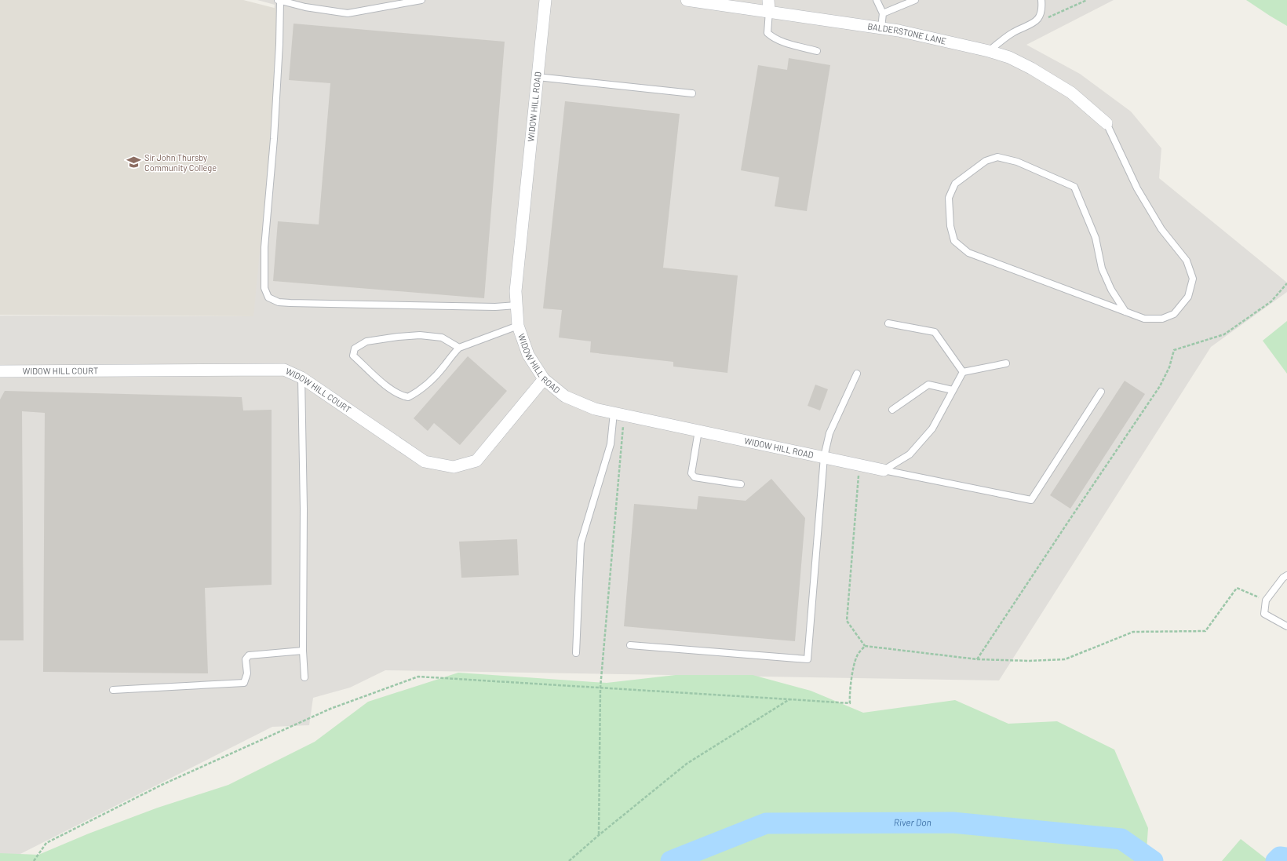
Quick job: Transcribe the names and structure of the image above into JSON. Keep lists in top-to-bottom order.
{
  "streets": {
    "street": ["BALDERSTONE LANE", "WIDOW HILL ROAD", "WIDOW HILL COURT"]
  },
  "crossings": [
    ["WIDOW HILL ROAD", "WIDOW HILL COURT"]
  ],
  "water": ["River Don"],
  "places": {
    "school or university": ["Sir John Thursby Community College"]
  }
}
